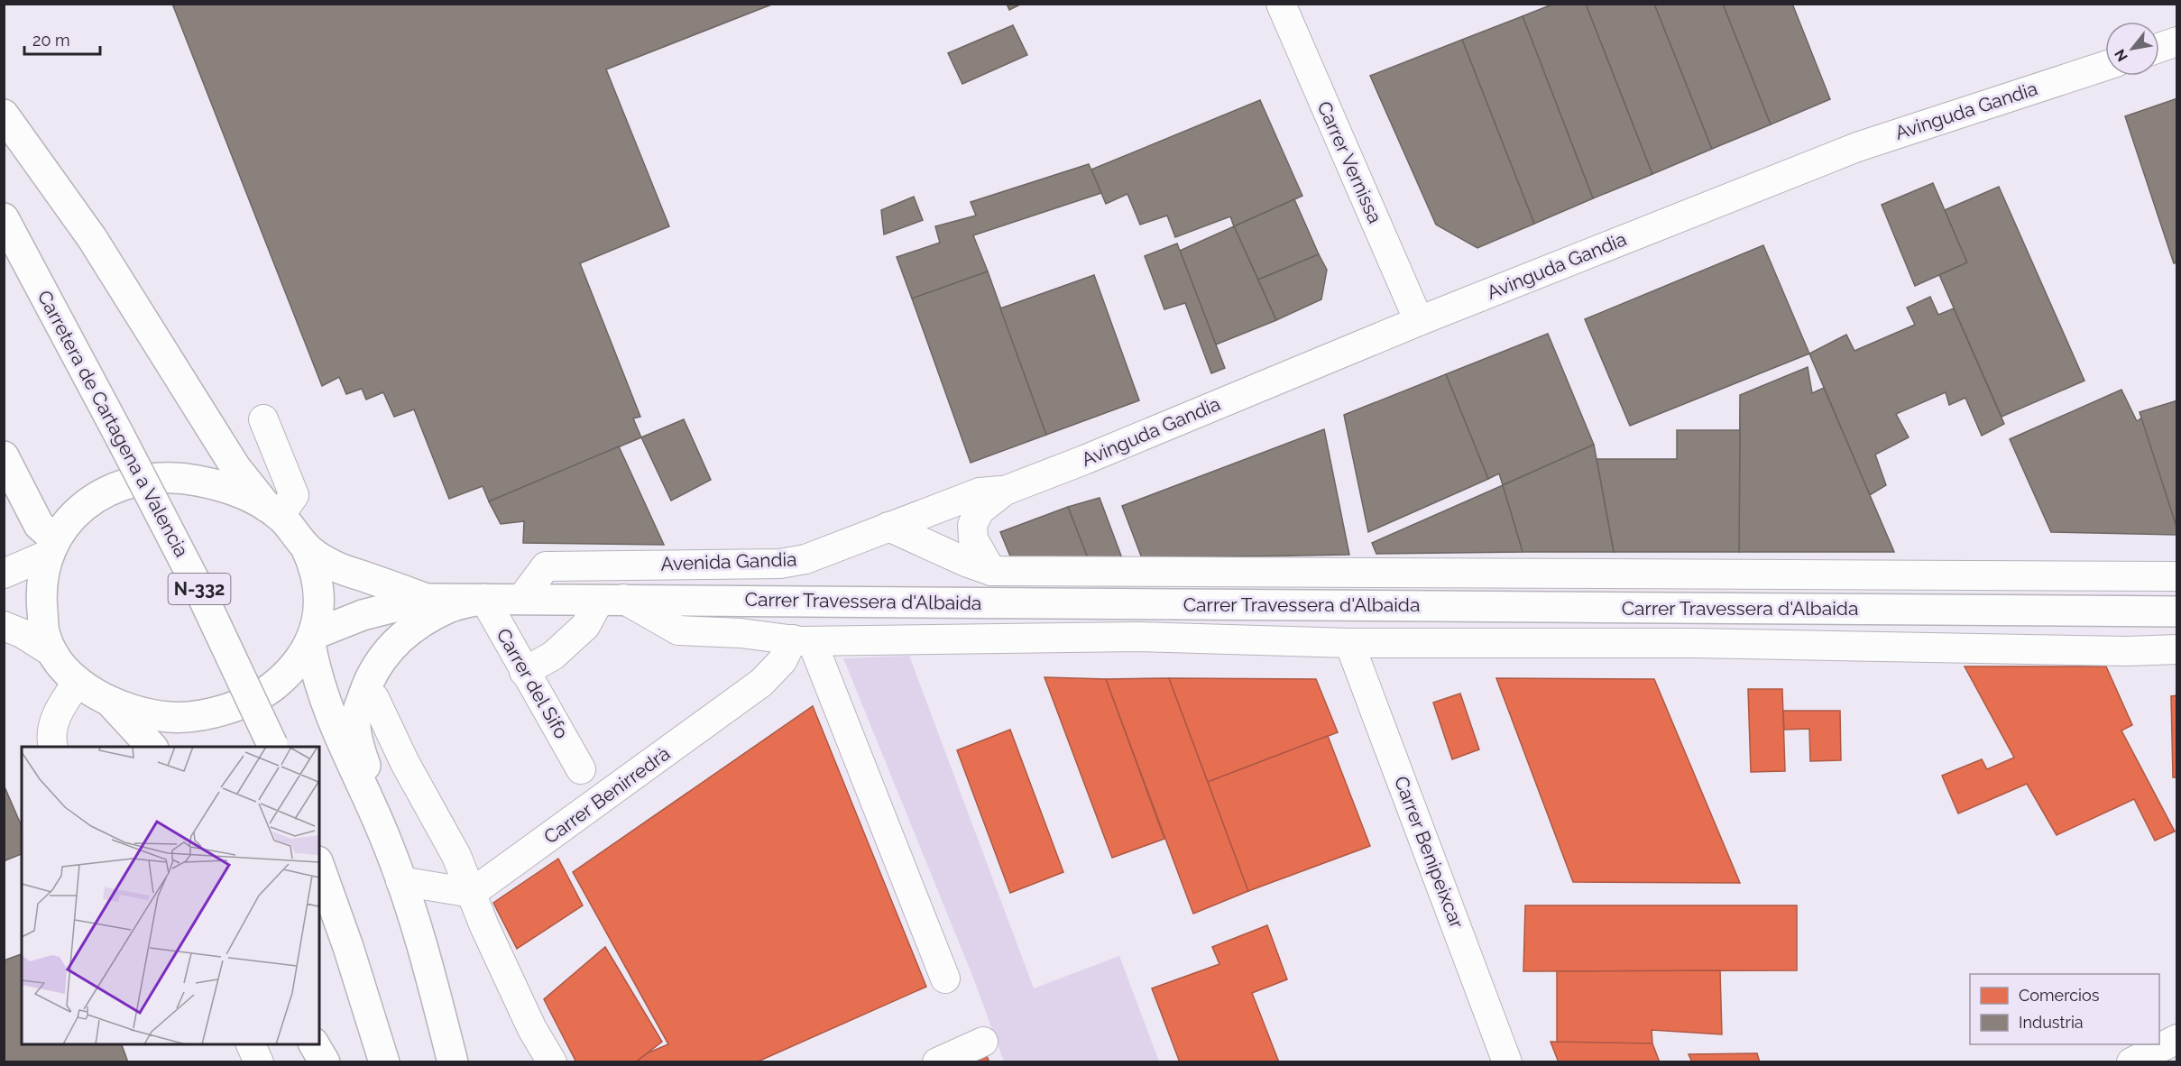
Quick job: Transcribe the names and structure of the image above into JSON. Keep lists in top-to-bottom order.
{
  "streets": {
    "main road": ["Carretera de Cartagena a Valencia", "N-332", "Carrer Travessera d'Albaida"],
    "street": [
      "Avinguda Gandia",
      "Carrer Vernissa",
      "Avenida Gandia",
      "Carrer del Sifo",
      "Carrer Benirredrà",
      "Carrer Benipeixcar"
    ]
  },
  "crossings": [
    ["Avinguda Gandia", "Carrer Vernissa"],
    ["Avinguda Gandia", "Avenida Gandia"],
    ["Avenida Gandia", "Carrer Travessera d'Albaida"],
    ["Carrer Travessera d'Albaida", "Carrer del Sifo"]
  ],
  "legend": ["Comercios", "Industria"],
  "scale_bar": "20 m",
  "north": "bottom left"
}
